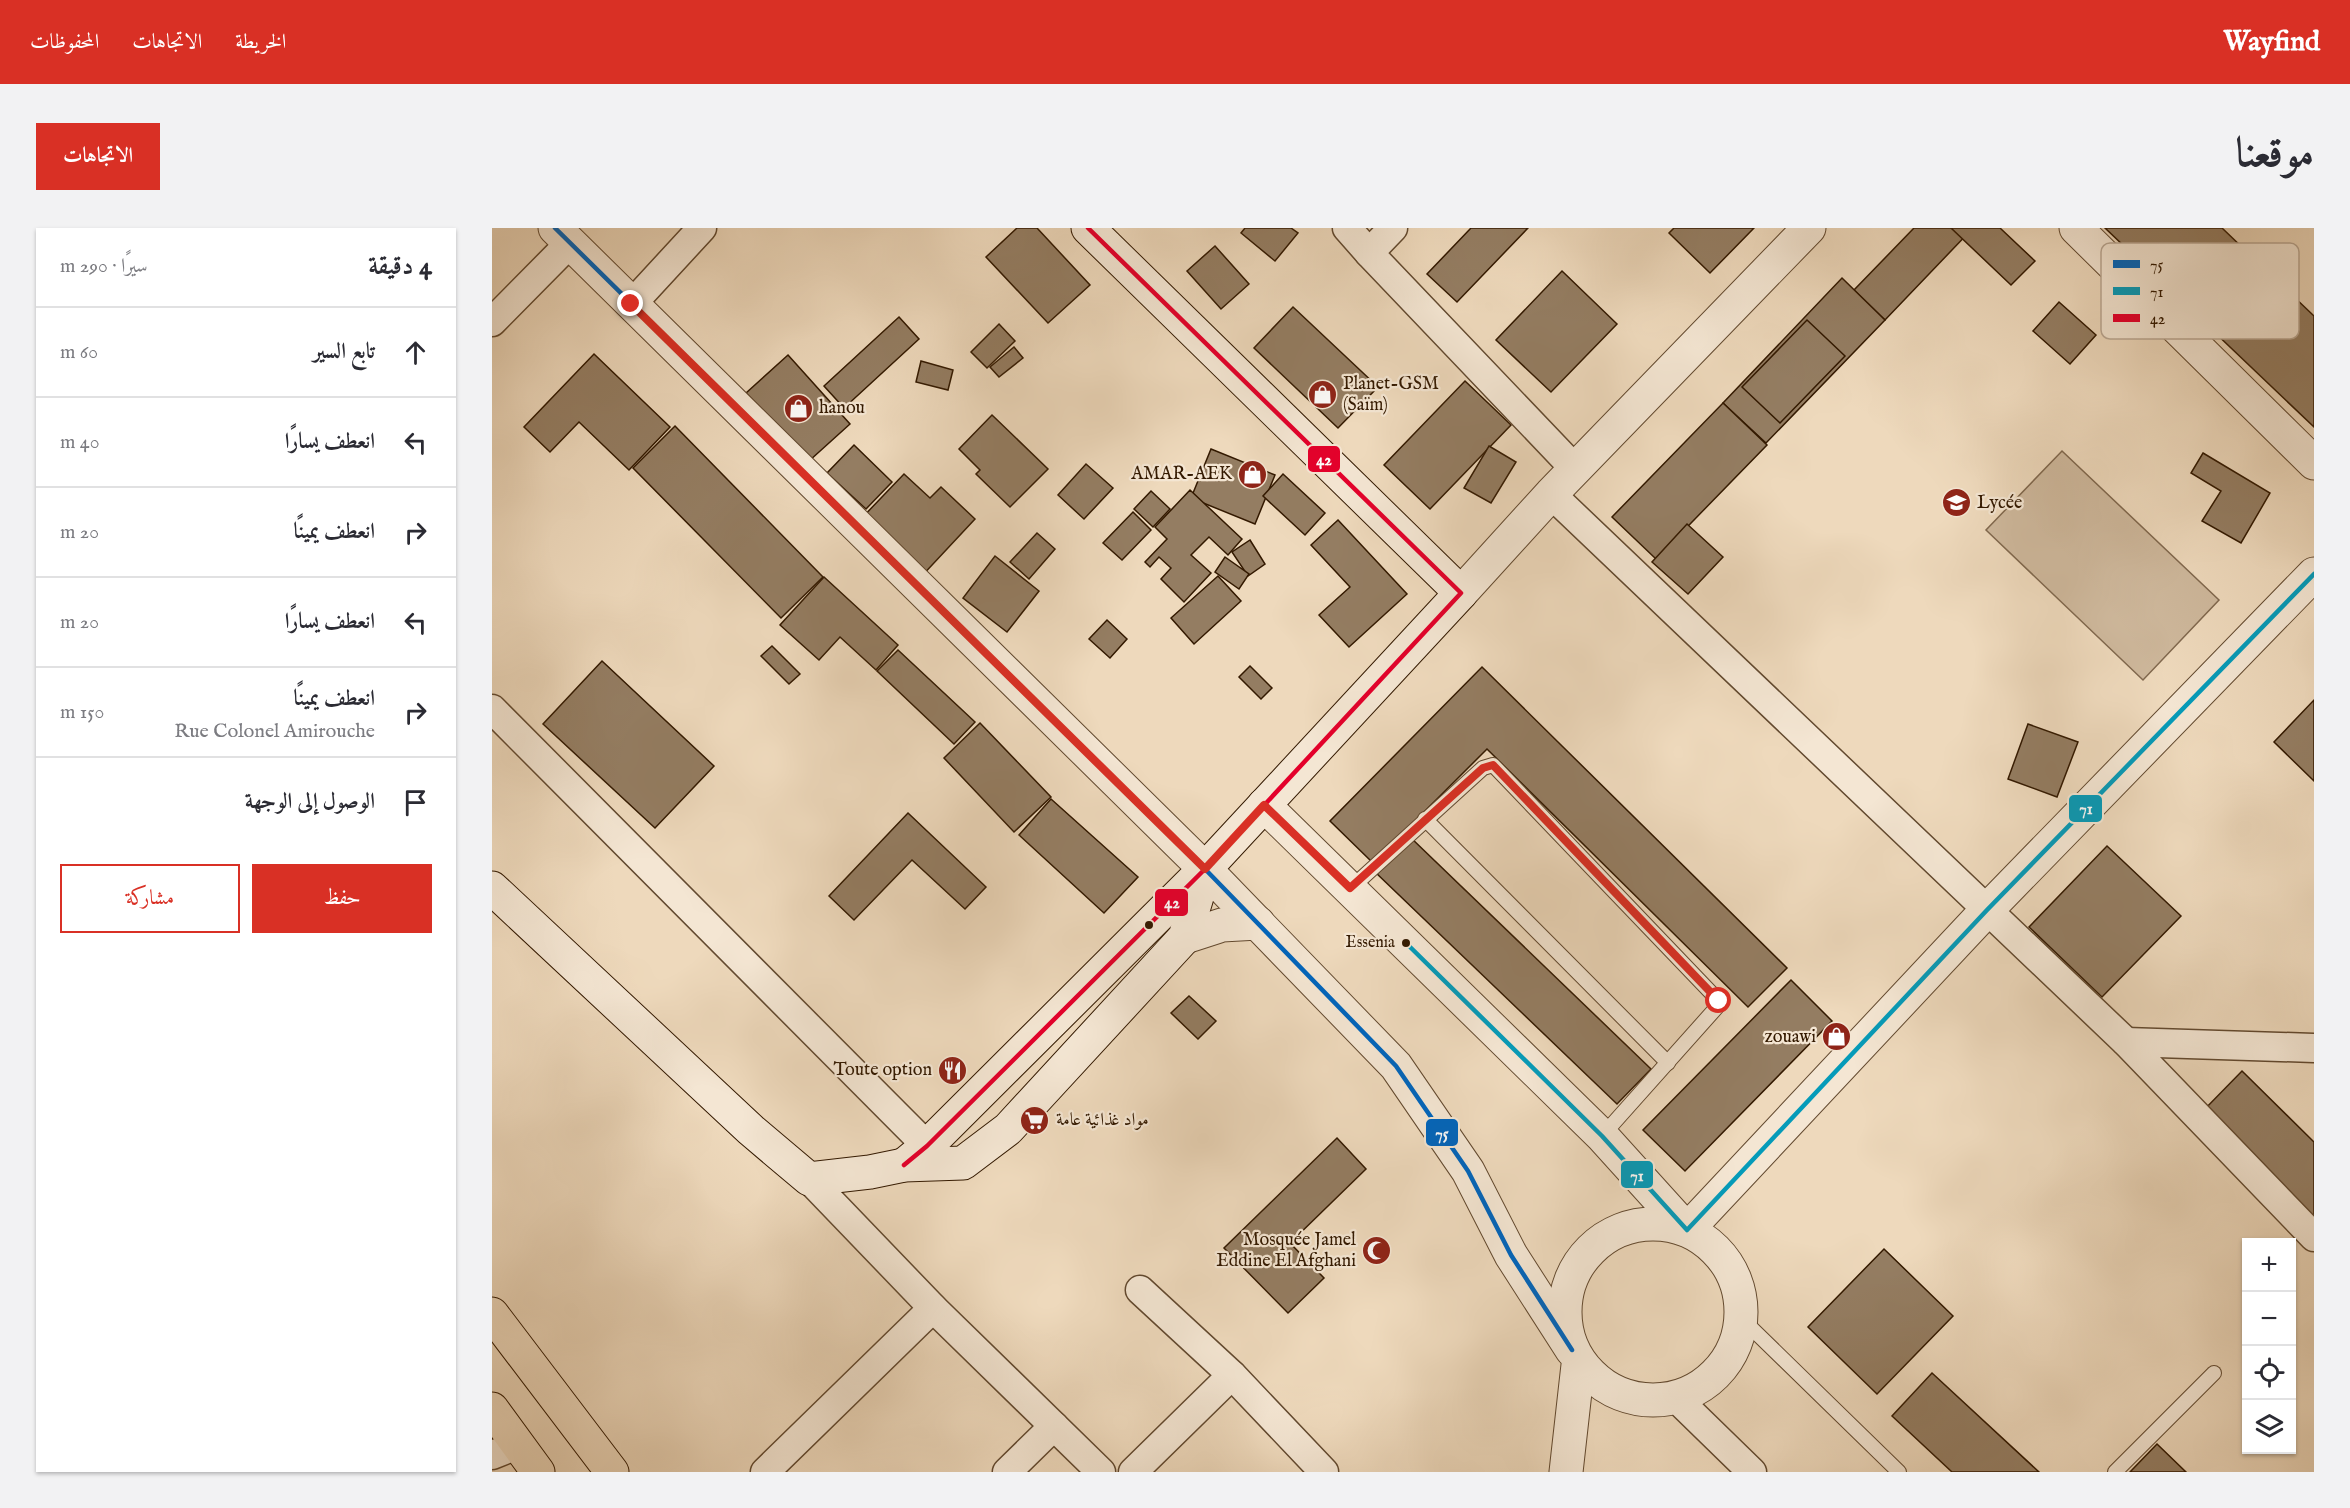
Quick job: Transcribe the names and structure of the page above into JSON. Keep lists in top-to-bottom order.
{
  "places": {
    "shop": [
      "Planet-GSM (Saïm)",
      "hanou",
      "AMAR-AEK",
      "zouawi"
    ],
    "school or university": ["Lycée"],
    "other": ["Essenia"],
    "restaurant": ["Toute option"],
    "supermarket": ["مواد غذائية عامة"],
    "mosque": ["Mosquée Jamel Eddine El Afghani"]
  },
  "lines": ["transit line 75", "transit line 42", "transit line 71"],
  "legend": ["75", "71", "42"],
  "page": {
    "header": "Wayfind",
    "nav": ["الخريطة", "الاتجاهات", "المحفوظات"],
    "title": "موقعنا",
    "buttons": [
      "الاتجاهات",
      ["حفظ", "مشاركة"]
    ],
    "heading": ["4 دقيقة", "سيرًا · 290 m"],
    "list": [
      ["تابع السير", "60 m"],
      ["انعطف يسارًا", "40 m"],
      ["انعطف يمينًا", "20 m"],
      ["انعطف يسارًا", "20 m"],
      ["انعطف يمينًا", "Rue Colonel Amirouche", "150 m"],
      "الوصول إلى الوجهة"
    ],
    "map_buttons": ["+", "−"]
  }
}
